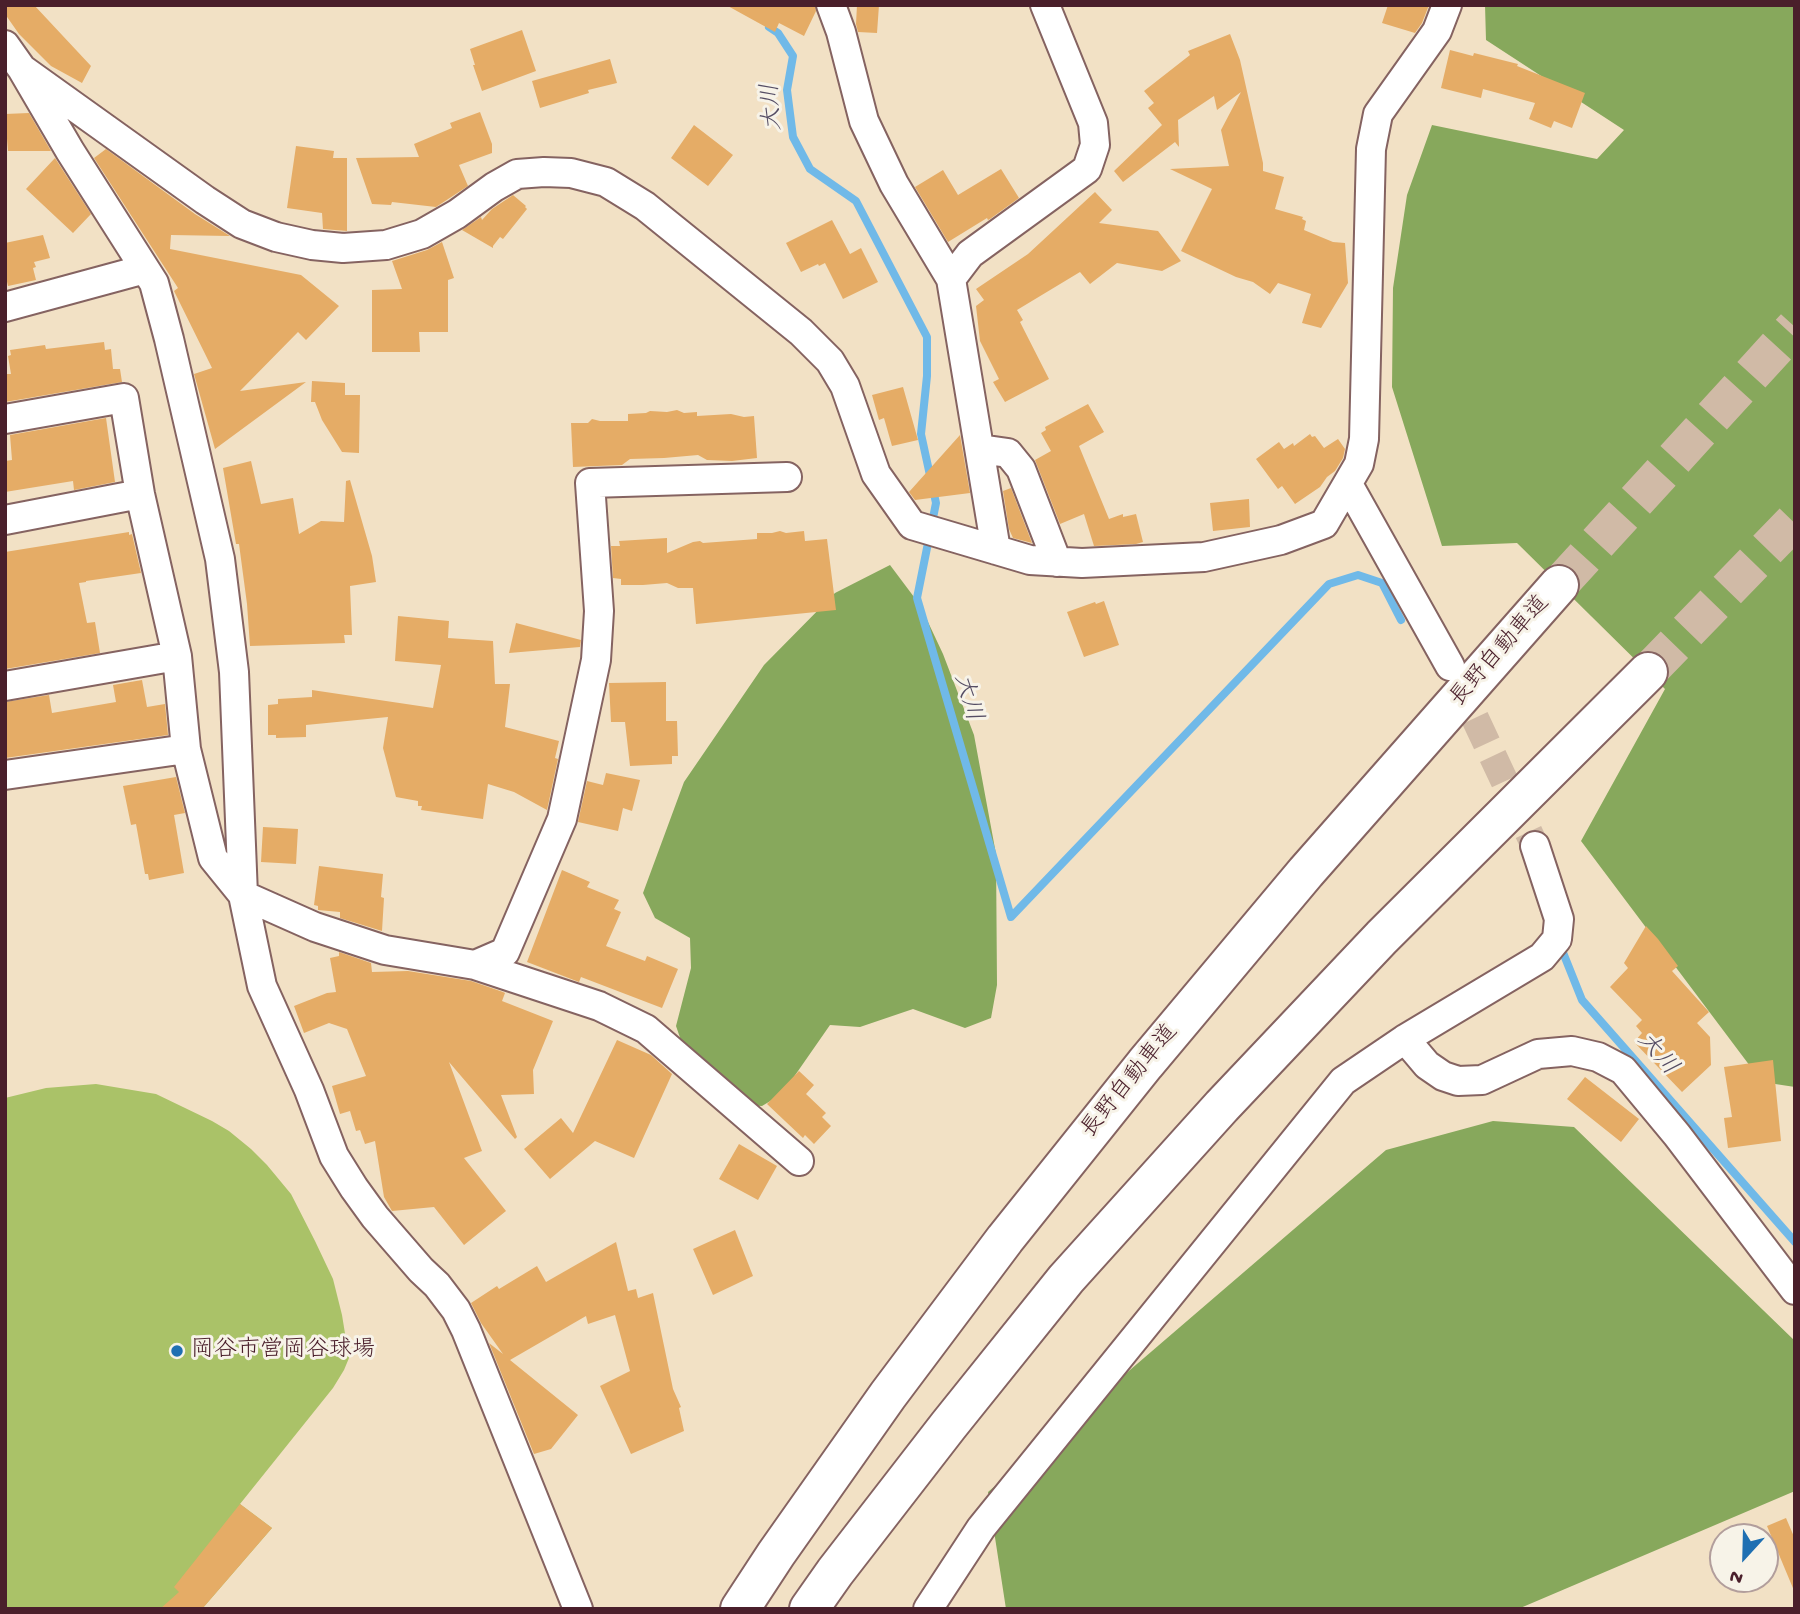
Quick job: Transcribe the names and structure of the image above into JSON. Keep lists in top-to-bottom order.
{
  "streets": {
    "highway": ["長野自動車道"]
  },
  "water": ["大川"],
  "places": ["岡谷市営岡谷球場"],
  "north": "bottom"
}
